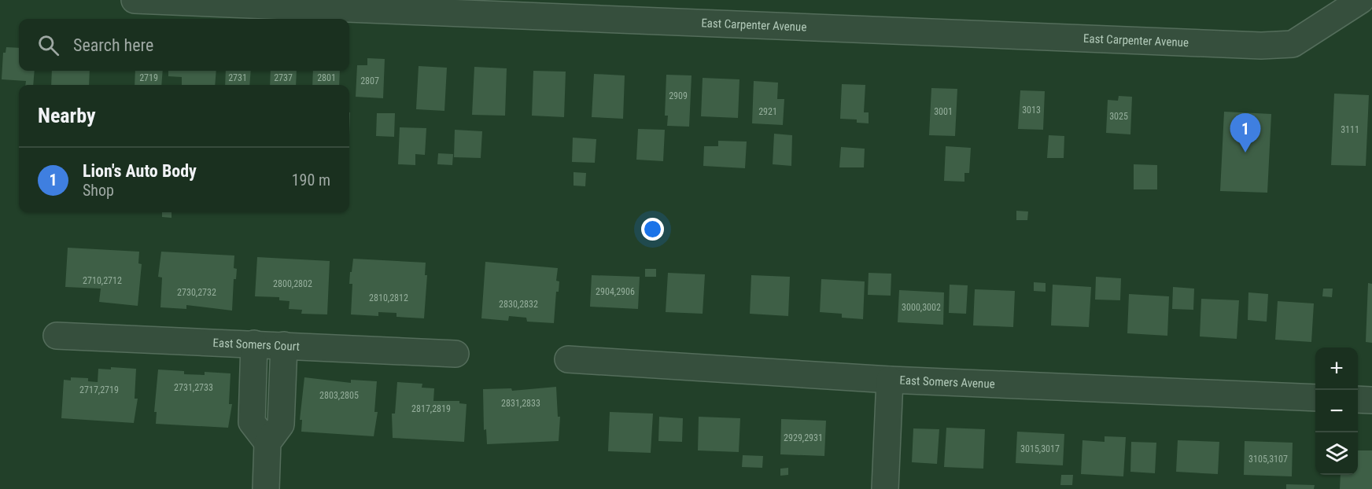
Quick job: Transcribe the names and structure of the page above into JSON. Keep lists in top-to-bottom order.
{
  "streets": {
    "street": ["East Carpenter Avenue", "East Somers Court", "East Somers Avenue"]
  },
  "house_numbers": [
    "2719",
    "2731",
    "2737",
    "2801",
    "2807",
    "2909",
    "3013",
    "2921",
    "3001",
    "3025",
    "3111",
    "2710,2712",
    "2800,2802",
    "2904,2906",
    "2730,2732",
    "2810,2812",
    "2830,2832",
    "3000,3002",
    "2731,2733",
    "2717,2719",
    "2803,2805",
    "2831,2833",
    "2817,2819",
    "2929,2931",
    "3015,3017",
    "3105,3107"
  ],
  "page": {
    "search": "Search here",
    "heading": "Nearby",
    "pins": "1",
    "list": [
      {
        "mark": "1",
        "name": "Lion's Auto Body",
        "note": "Shop",
        "value": "190 m"
      }
    ],
    "map_buttons": ["+", "−"]
  }
}
